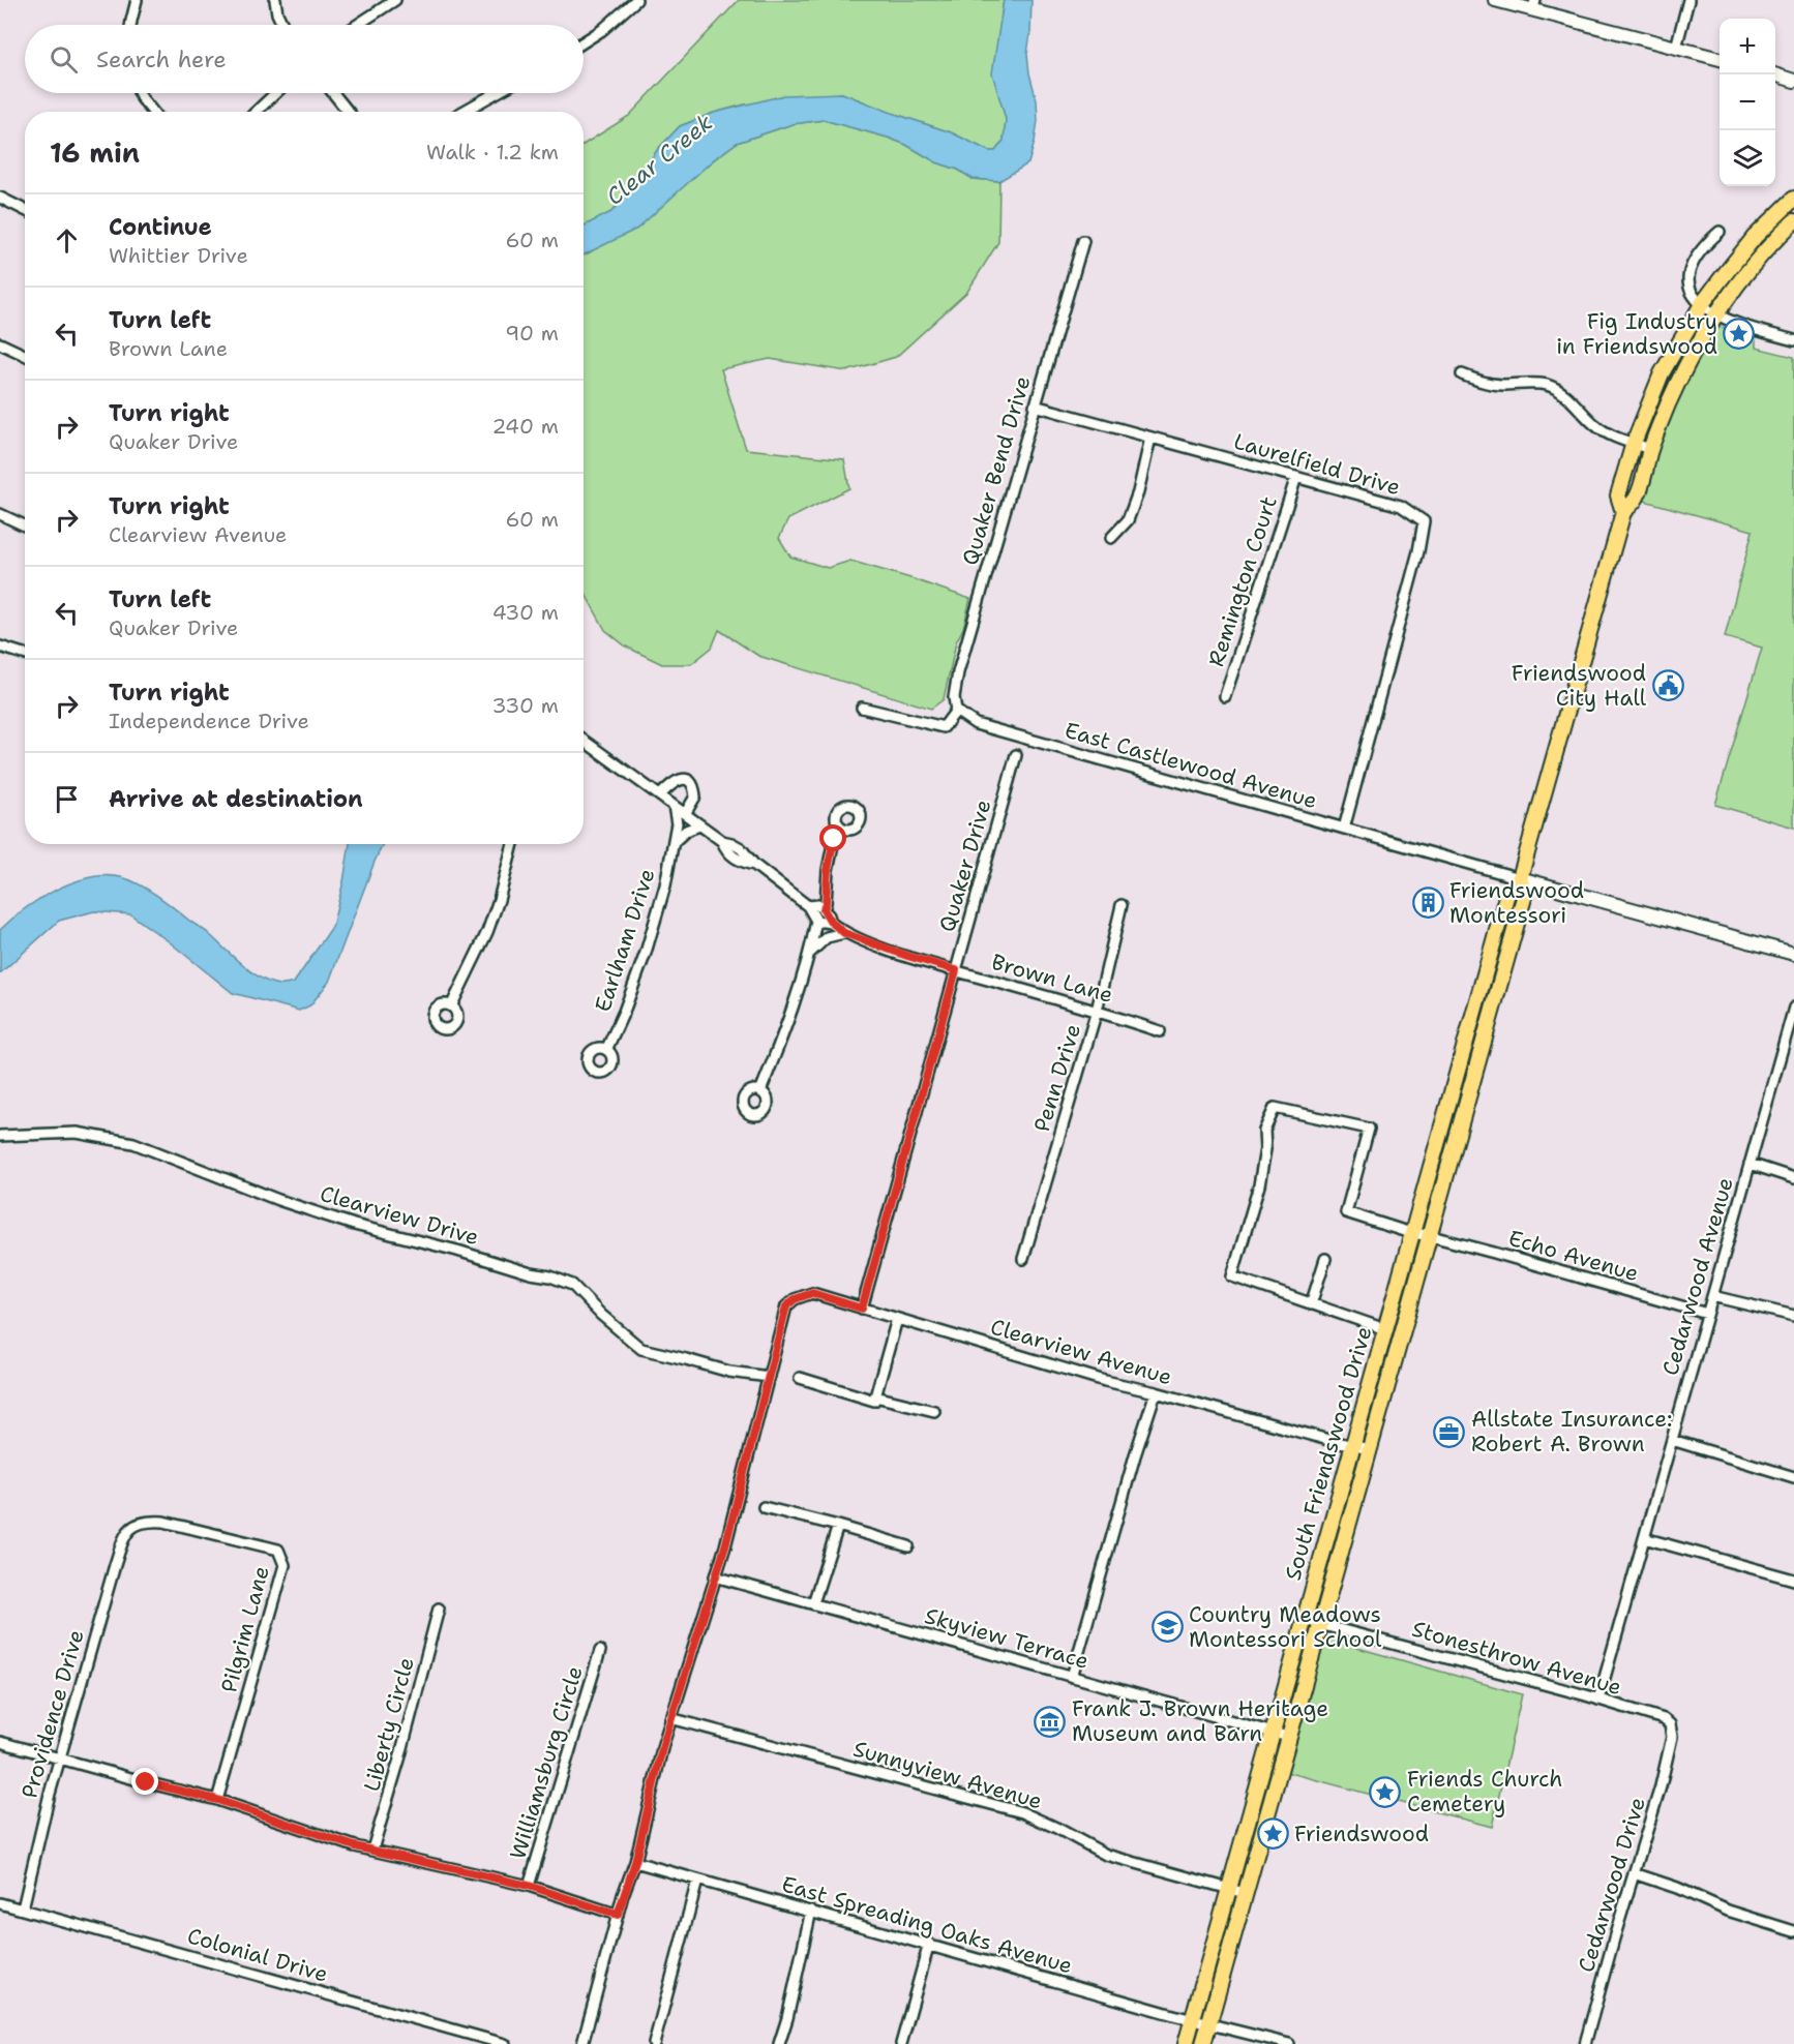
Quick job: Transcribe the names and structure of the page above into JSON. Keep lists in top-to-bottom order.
{
  "streets": {
    "main road": ["South Friendswood Drive"],
    "street": [
      "Laurelfield Drive",
      "Quaker Bend Drive",
      "Remington Court",
      "East Castlewood Avenue",
      "Quaker Drive",
      "Earlham Drive",
      "Brown Lane",
      "Penn Drive",
      "Clearview Drive",
      "Echo Avenue",
      "Cedarwood Avenue",
      "Clearview Avenue",
      "Pilgrim Lane",
      "Skyview Terrace",
      "Stonesthrow Avenue",
      "Providence Drive",
      "Liberty Circle",
      "Williamsburg Circle",
      "Sunnyview Avenue",
      "Cedarwood Drive",
      "East Spreading Oaks Avenue",
      "Colonial Drive"
    ]
  },
  "crossings": [
    ["Laurelfield Drive", "Quaker Bend Drive"],
    ["Laurelfield Drive", "Remington Court"],
    ["Laurelfield Drive", "East Castlewood Avenue"],
    ["Quaker Bend Drive", "East Castlewood Avenue"],
    ["East Castlewood Avenue", "South Friendswood Drive"],
    ["Quaker Drive", "Brown Lane"],
    ["Quaker Drive", "Clearview Avenue"],
    ["Brown Lane", "Penn Drive"],
    ["Clearview Drive", "Clearview Avenue"],
    ["Echo Avenue", "Cedarwood Avenue"],
    ["Echo Avenue", "South Friendswood Drive"],
    ["Cedarwood Avenue", "Stonesthrow Avenue"],
    ["Clearview Avenue", "South Friendswood Drive"],
    ["South Friendswood Drive", "Skyview Terrace"],
    ["South Friendswood Drive", "Stonesthrow Avenue"],
    ["South Friendswood Drive", "Sunnyview Avenue"],
    ["South Friendswood Drive", "East Spreading Oaks Avenue"],
    ["Pilgrim Lane", "Providence Drive"],
    ["Stonesthrow Avenue", "Cedarwood Drive"],
    ["Providence Drive", "Colonial Drive"]
  ],
  "water": ["Clear Creek"],
  "places": {
    "place": ["Fig Industry in Friendswood", "Friends Church Cemetery", "Friendswood"],
    "public building": ["Friendswood City Hall"],
    "building": ["Friendswood Montessori"],
    "office": ["Allstate Insurance: Robert A. Brown"],
    "school or university": ["Country Meadows Montessori School"],
    "museum": ["Frank J. Brown Heritage Museum and Barn"]
  },
  "page": {
    "map_buttons": ["+", "−"],
    "search": "Search here",
    "heading": ["16 min", "Walk · 1.2 km"],
    "list": [
      ["Continue", "Whittier Drive", "60 m"],
      ["Turn left", "Brown Lane", "90 m"],
      ["Turn right", "Quaker Drive", "240 m"],
      ["Turn right", "Clearview Avenue", "60 m"],
      ["Turn left", "Quaker Drive", "430 m"],
      ["Turn right", "Independence Drive", "330 m"],
      "Arrive at destination"
    ]
  }
}
